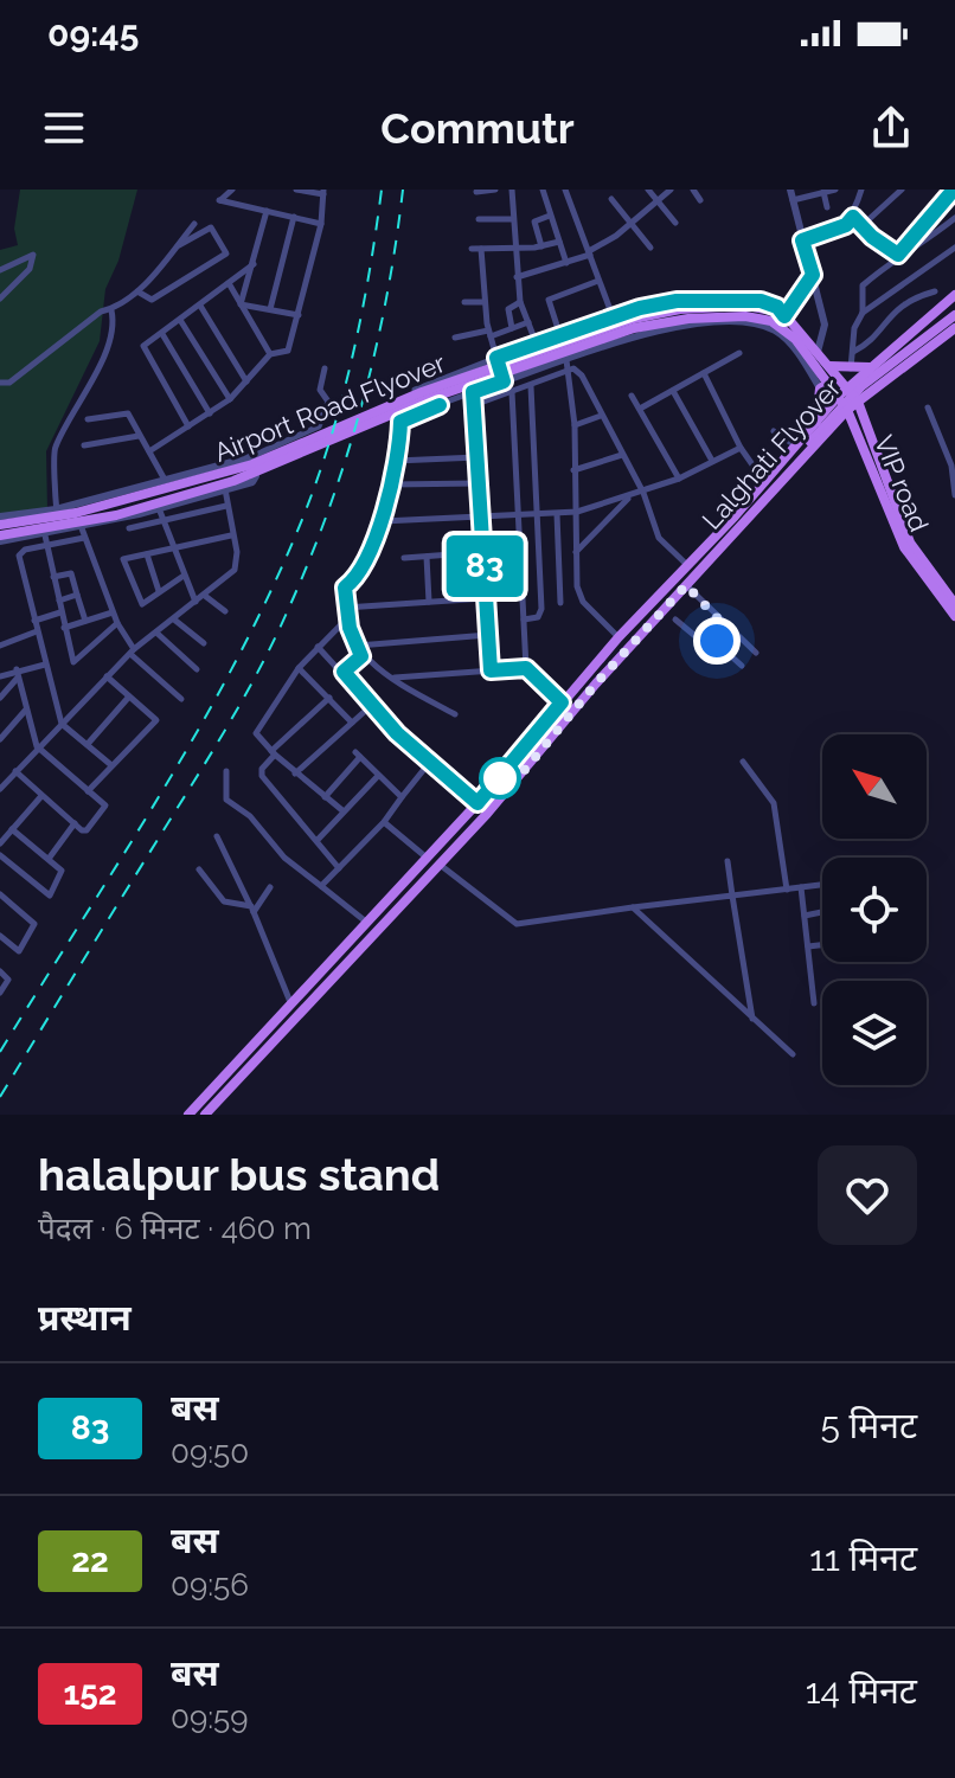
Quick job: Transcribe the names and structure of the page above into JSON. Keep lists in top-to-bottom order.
{
  "streets": {
    "main road": ["Airport Road Flyover", "Lalghati Flyover", "VIP road"]
  },
  "crossings": [
    ["Airport Road Flyover", "VIP road"]
  ],
  "lines": ["bus line 83"],
  "north": "top left",
  "page": {
    "status": "09:45",
    "header": "Commutr",
    "on_map": "83",
    "heading": [
      ["halalpur bus stand", "पैदल · 6 मिनट · 460 m"],
      "प्रस्थान"
    ],
    "list": [
      {
        "mark": "83",
        "name": "बस",
        "note": "09:50",
        "value": "5 मिनट"
      },
      {
        "mark": "22",
        "name": "बस",
        "note": "09:56",
        "value": "11 मिनट"
      },
      {
        "mark": "152",
        "name": "बस",
        "note": "09:59",
        "value": "14 मिनट"
      }
    ]
  }
}
